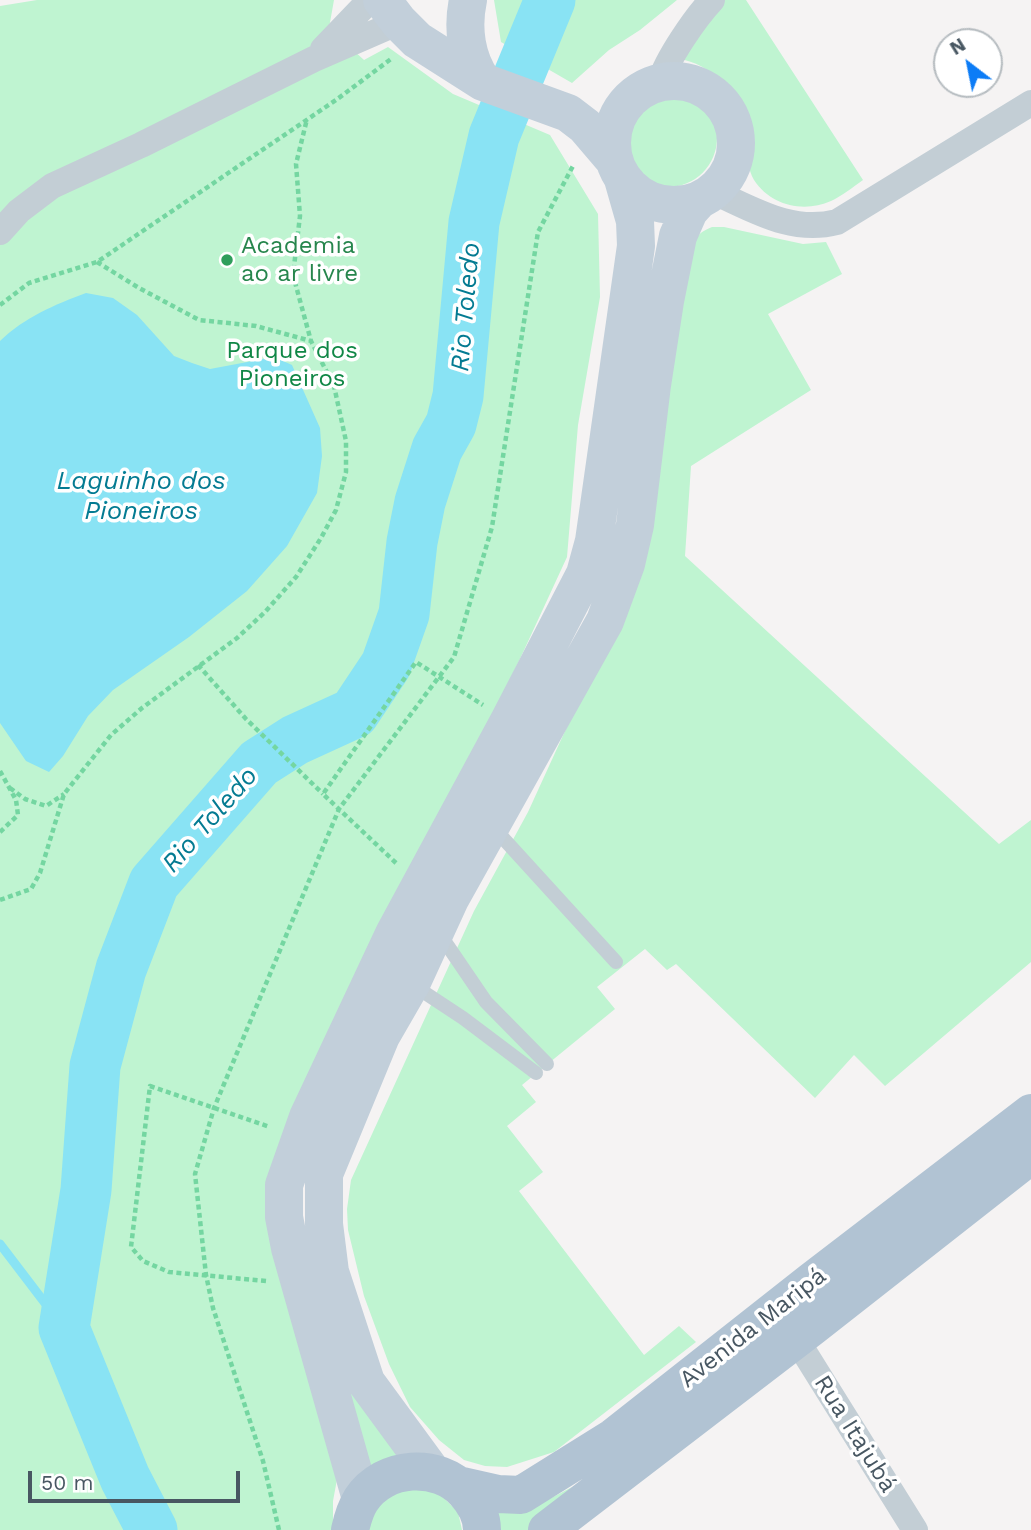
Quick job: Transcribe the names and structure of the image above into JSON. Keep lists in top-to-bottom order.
{
  "streets": {
    "main road": ["Avenida Maripá"],
    "street": ["Rua Itajubá"]
  },
  "crossings": [
    ["Avenida Maripá", "Rua Itajubá"]
  ],
  "water": ["Rio Toledo", "Laguinho dos Pioneiros"],
  "parks": ["Parque dos Pioneiros"],
  "places": ["Academia ao ar livre"],
  "scale_bar": "50 m",
  "north": "top left"
}
